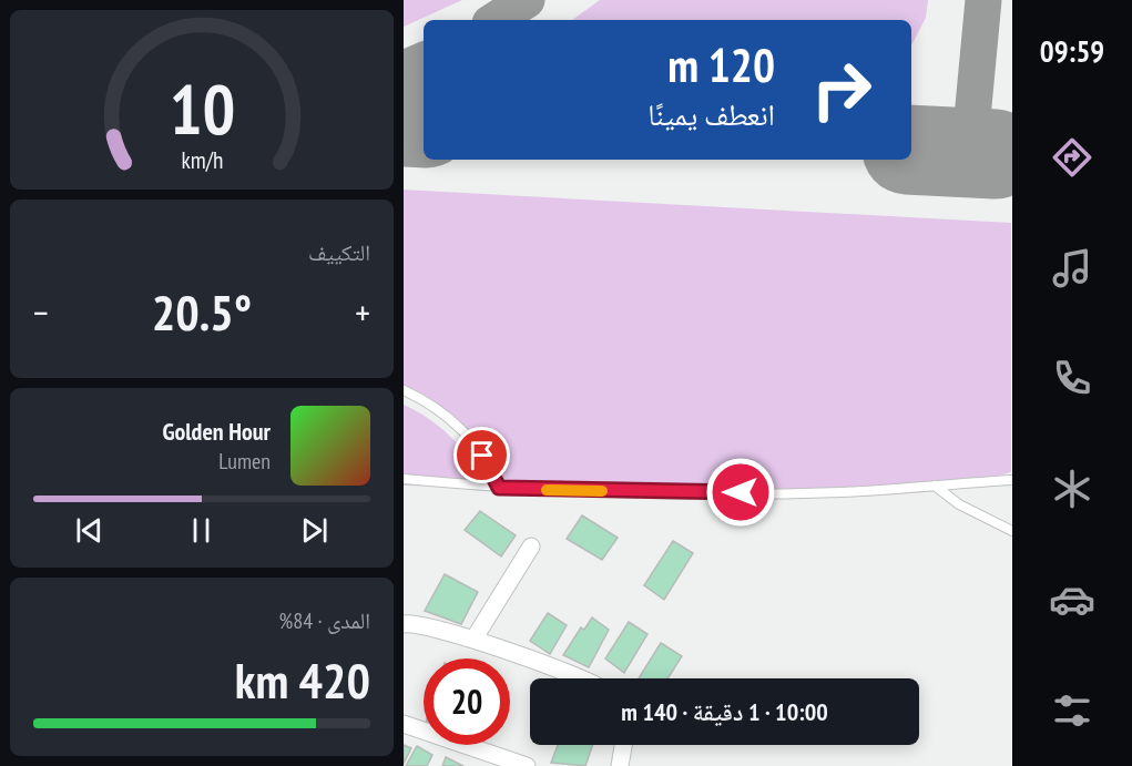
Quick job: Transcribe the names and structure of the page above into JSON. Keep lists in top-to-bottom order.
{
  "page": {
    "tabs": "09:59",
    "turn": ["120 m", "انعطف يمينًا"],
    "tile": [
      "التكييف",
      ["المدى · 84%", "420 km"]
    ],
    "heat": ["−", "20.5°", "+"],
    "song": ["Golden Hour", "Lumen"],
    "limit": "20",
    "trip": "10:00 · 1 دقيقة · 140 m",
    "gauge": ["10", "km/h"]
  }
}
